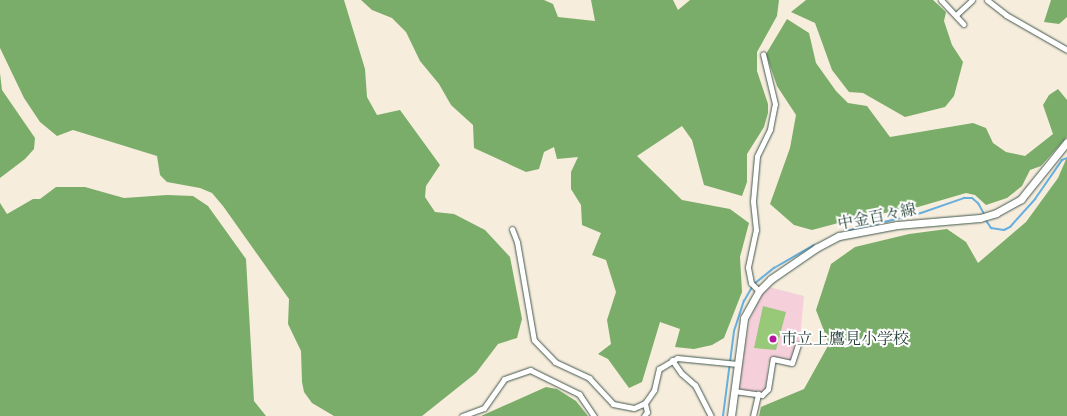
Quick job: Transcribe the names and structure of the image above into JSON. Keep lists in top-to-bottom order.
{
  "streets": {
    "main road": ["中金百々線"]
  },
  "places": ["市立上鷹見小学校"]
}
